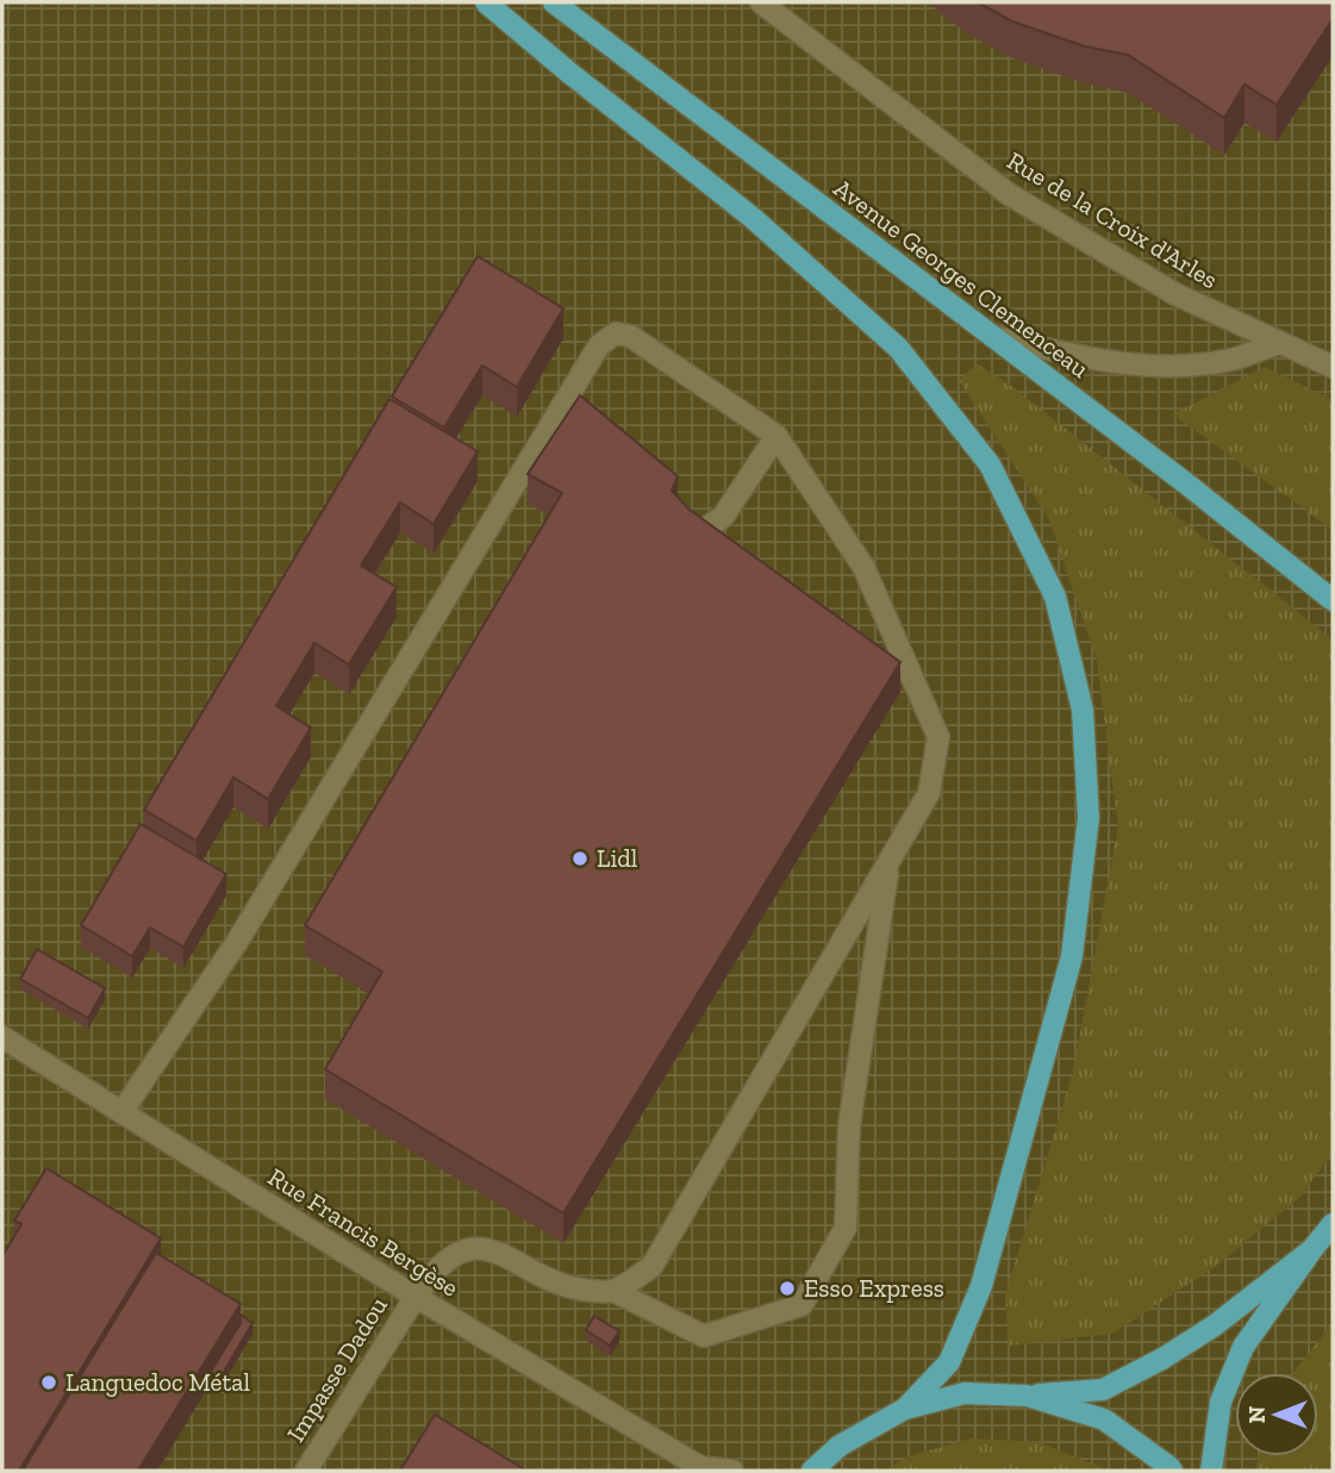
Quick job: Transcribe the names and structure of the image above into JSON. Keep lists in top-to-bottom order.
{
  "streets": {
    "main road": ["Avenue Georges Clemenceau"],
    "street": ["Rue de la Croix d'Arles", "Rue Francis Bergèse", "Impasse Dadou"]
  },
  "crossings": [
    ["Rue Francis Bergèse", "Impasse Dadou"]
  ],
  "places": ["Lidl", "Esso Express", "Languedoc Métal"],
  "north": "left"
}
